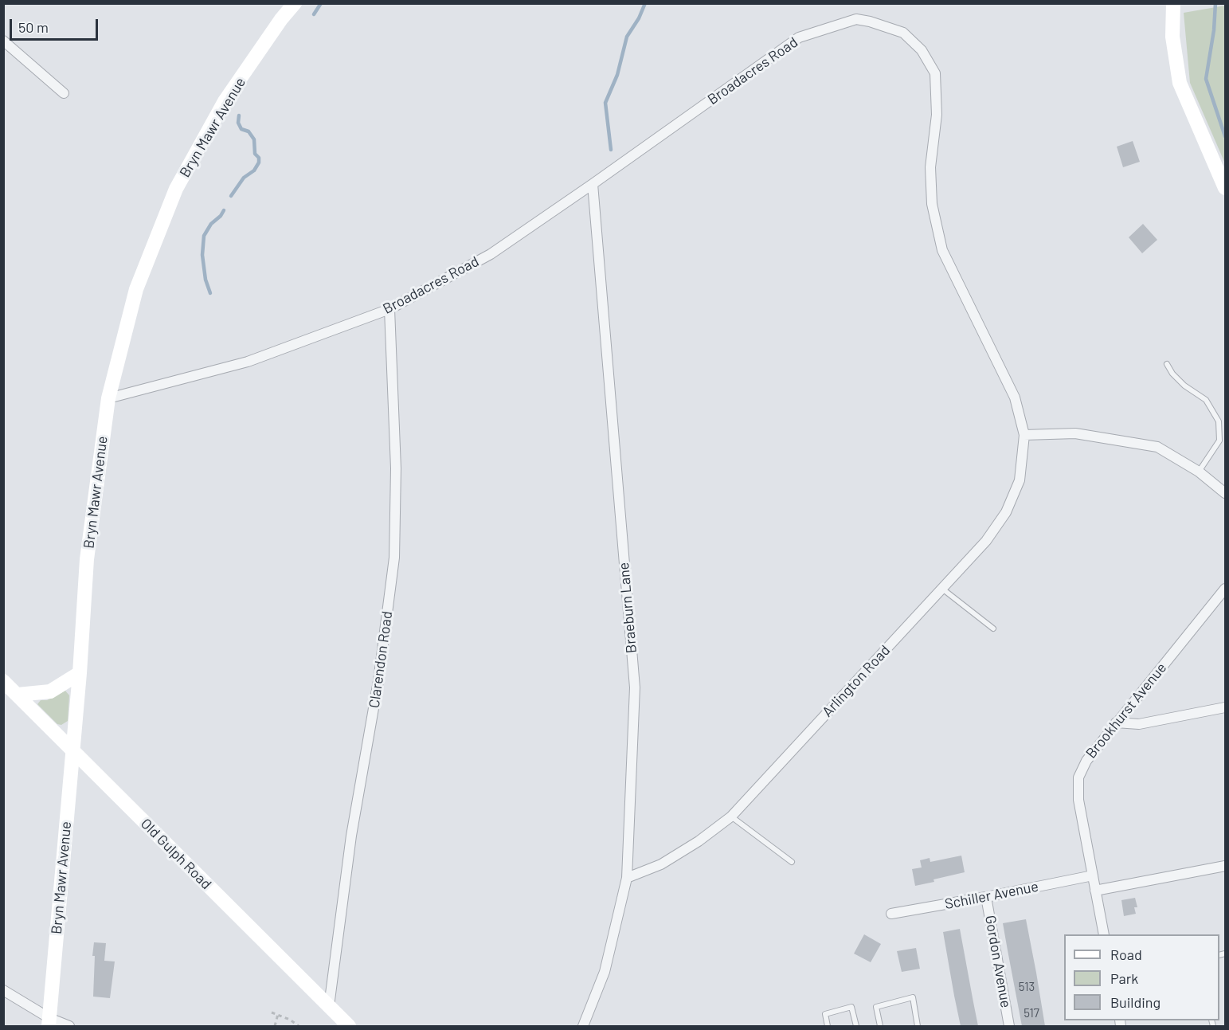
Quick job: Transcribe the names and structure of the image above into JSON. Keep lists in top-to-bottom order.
{
  "streets": {
    "street": [
      "Broadacres Road",
      "Bryn Mawr Avenue",
      "Braeburn Lane",
      "Clarendon Road",
      "Arlington Road",
      "Brookhurst Avenue",
      "Old Gulph Road",
      "Schiller Avenue",
      "Gordon Avenue"
    ]
  },
  "crossings": [
    ["Broadacres Road", "Bryn Mawr Avenue"],
    ["Broadacres Road", "Braeburn Lane"],
    ["Broadacres Road", "Clarendon Road"],
    ["Broadacres Road", "Arlington Road"],
    ["Bryn Mawr Avenue", "Old Gulph Road"],
    ["Braeburn Lane", "Arlington Road"],
    ["Clarendon Road", "Old Gulph Road"],
    ["Brookhurst Avenue", "Schiller Avenue"],
    ["Schiller Avenue", "Gordon Avenue"]
  ],
  "house_numbers": ["513", "517"],
  "legend": ["Road", "Park", "Building"],
  "scale_bar": "50 m"
}
